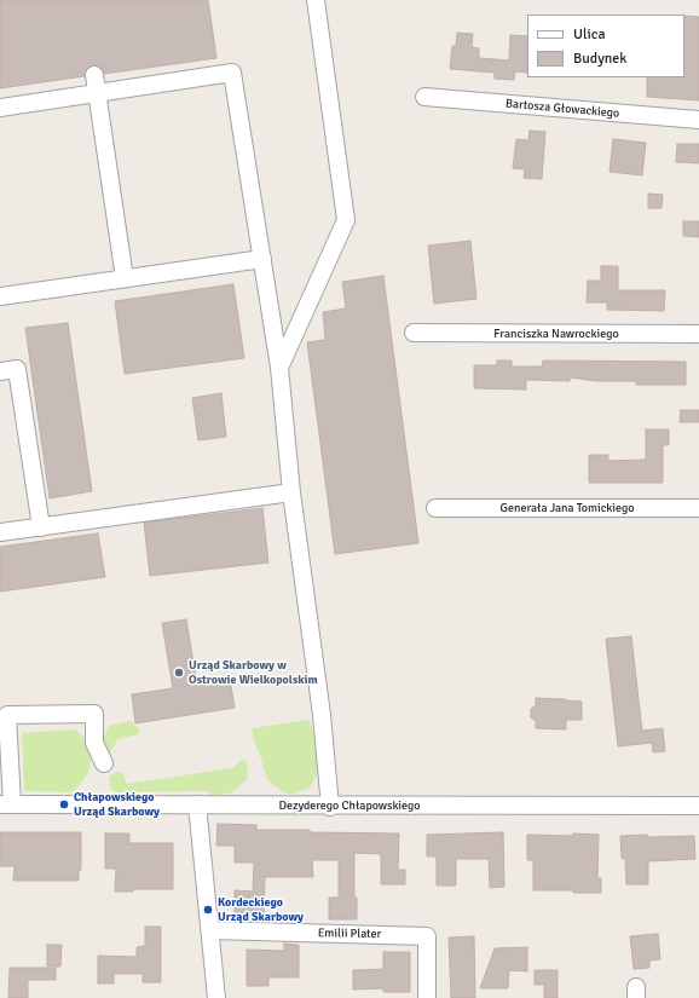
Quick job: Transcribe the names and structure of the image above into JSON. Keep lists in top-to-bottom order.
{
  "streets": {
    "street": [
      "Bartosza Głowackiego",
      "Franciszka Nawrockiego",
      "Generała Jana Tomickiego",
      "Dezyderego Chłapowskiego",
      "Emilii Plater"
    ]
  },
  "places": ["Urząd Skarbowy w Ostrowie Wielkopolskim", "Chłapowskiego Urząd Skarbowy", "Kordeckiego Urząd Skarbowy"],
  "legend": ["Ulica", "Budynek"]
}
